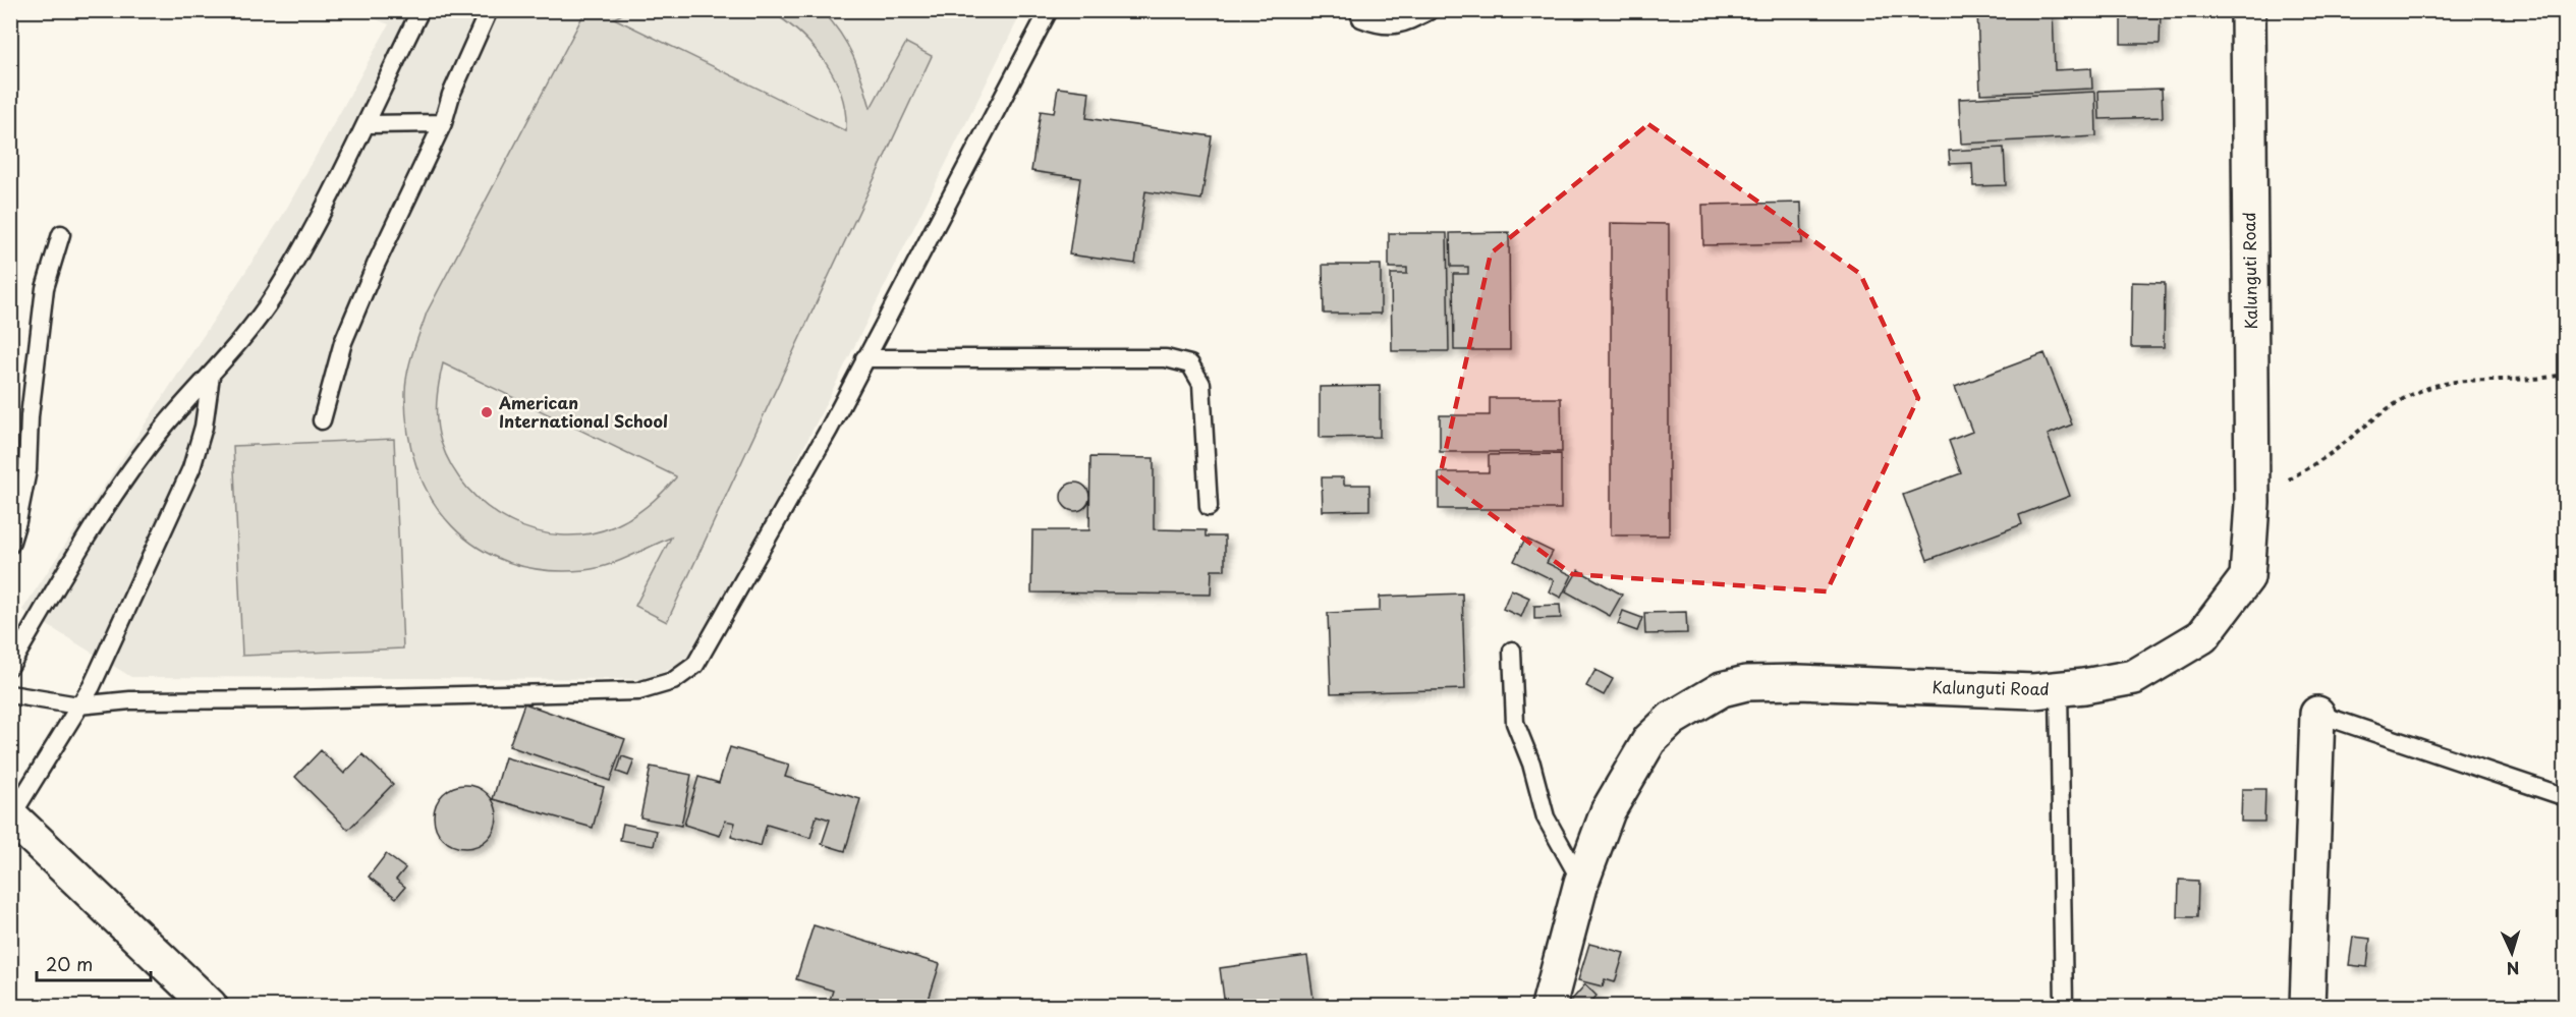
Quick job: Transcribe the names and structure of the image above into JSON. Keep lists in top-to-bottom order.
{
  "streets": {
    "street": ["Kalunguti Road"]
  },
  "places": ["American International School"],
  "scale_bar": "20 m",
  "north": "bottom"
}
